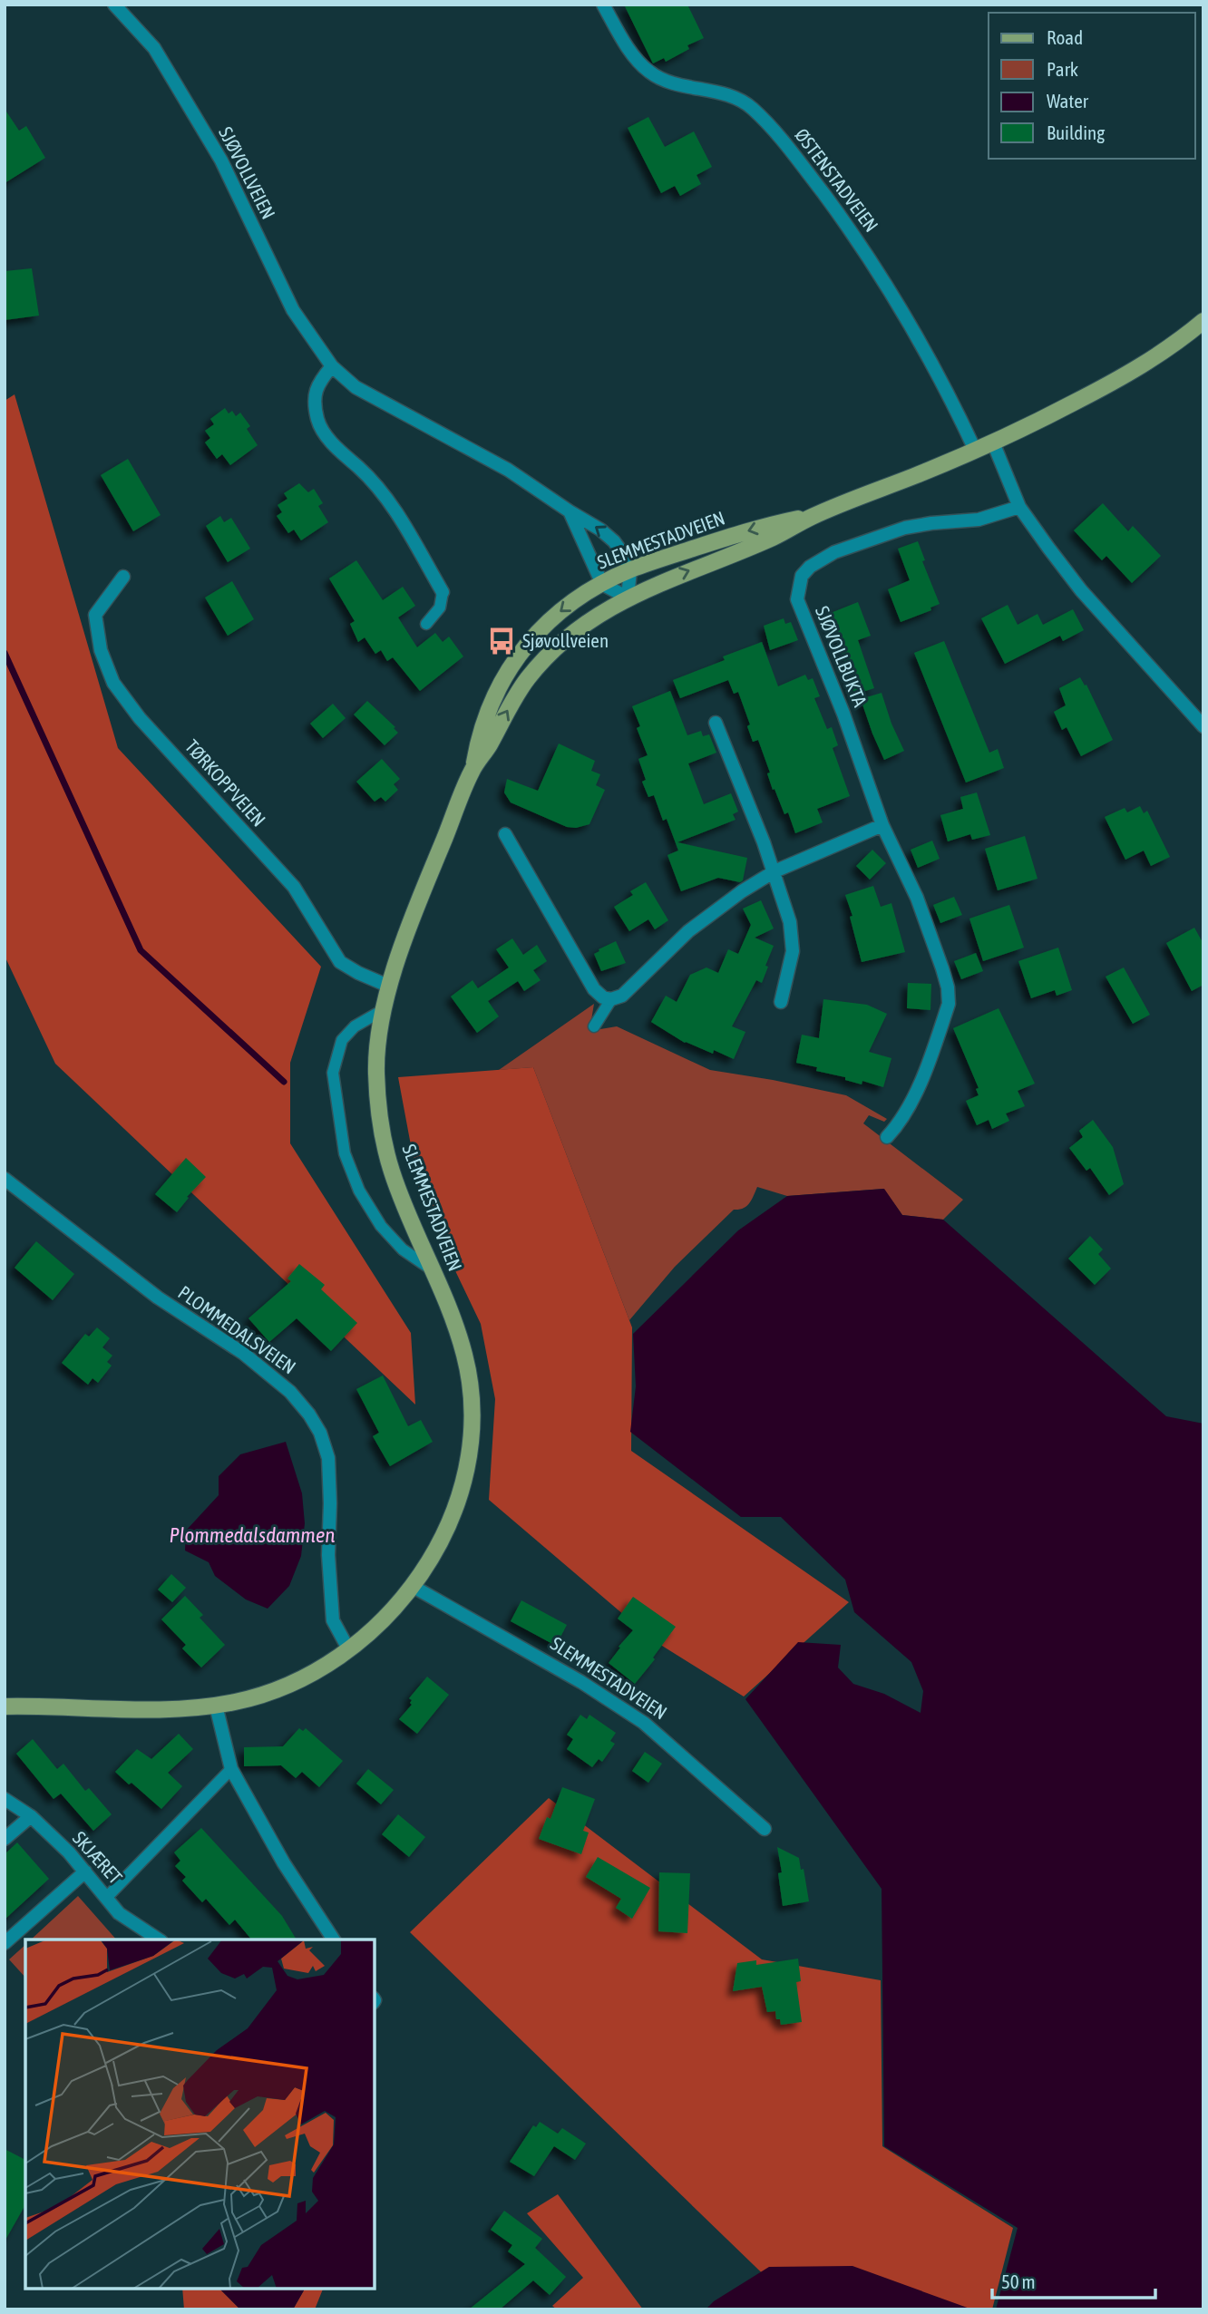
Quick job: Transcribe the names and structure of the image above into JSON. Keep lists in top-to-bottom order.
{
  "streets": {
    "main road": ["SLEMMESTADVEIEN"],
    "street": [
      "SJØVOLLVEIEN",
      "ØSTENSTADVEIEN",
      "SJØVOLLBUKTA",
      "TØRKOPPVEIEN",
      "PLOMMEDALSVEIEN",
      "SKJÆRET"
    ]
  },
  "crossings": [
    ["SJØVOLLVEIEN", "SLEMMESTADVEIEN"],
    ["ØSTENSTADVEIEN", "SLEMMESTADVEIEN"],
    ["SLEMMESTADVEIEN", "TØRKOPPVEIEN"],
    ["SLEMMESTADVEIEN", "PLOMMEDALSVEIEN"]
  ],
  "water": ["Plommedalsdammen"],
  "places": {
    "bus stop": ["Sjøvollveien"]
  },
  "legend": [
    "Road",
    "Park",
    "Water",
    "Building"
  ],
  "scale_bar": "50 m"
}
